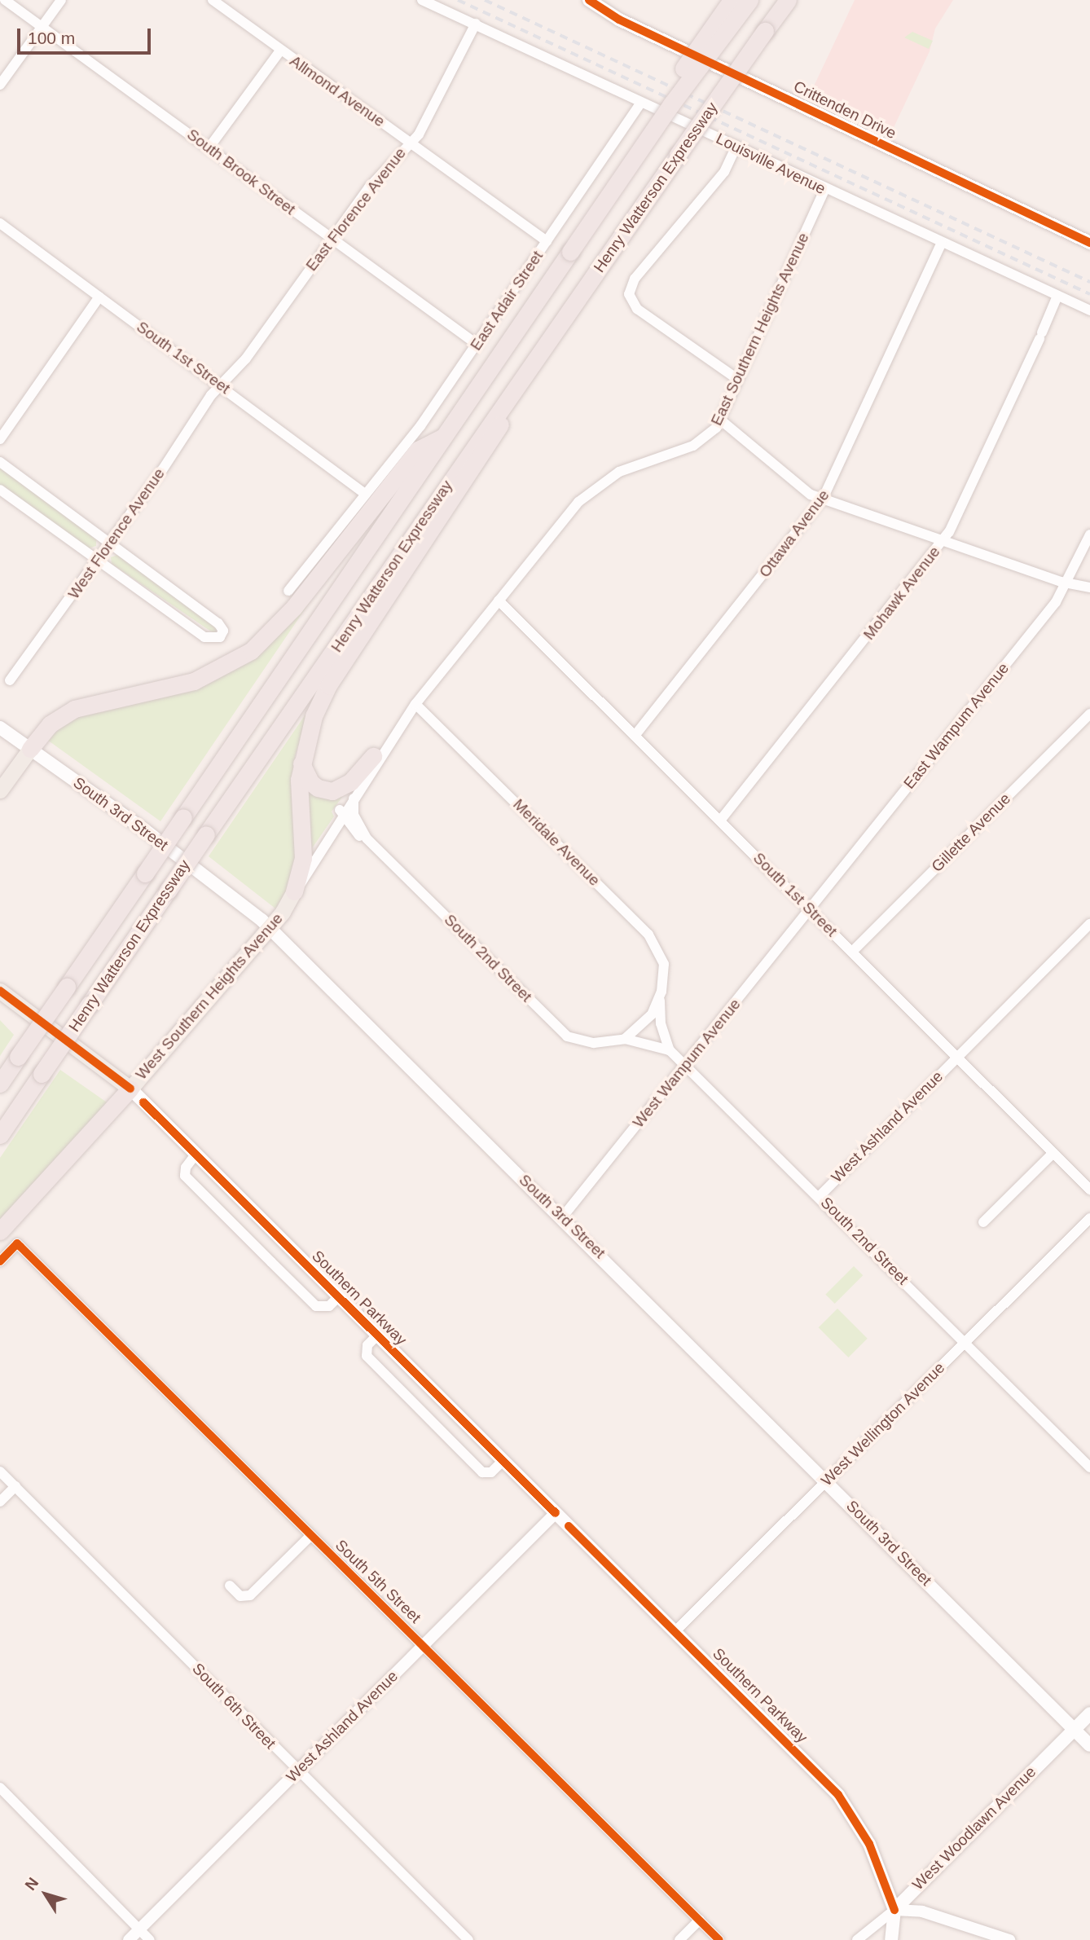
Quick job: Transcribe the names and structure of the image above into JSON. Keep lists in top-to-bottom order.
{
  "streets": {
    "highway": ["Henry Watterson Expressway"],
    "main road": [
      "Crittenden Drive",
      "South 3rd Street",
      "West Southern Heights Avenue",
      "Southern Parkway",
      "West Woodlawn Avenue"
    ],
    "street": [
      "Allmond Avenue",
      "Louisville Avenue",
      "South Brook Street",
      "East Florence Avenue",
      "East Adair Street",
      "East Southern Heights Avenue",
      "South 1st Street",
      "West Florence Avenue",
      "Ottawa Avenue",
      "Mohawk Avenue",
      "East Wampum Avenue",
      "Gillette Avenue",
      "Meridale Avenue",
      "South 2nd Street",
      "West Wampum Avenue",
      "West Ashland Avenue",
      "West Wellington Avenue",
      "South 5th Street",
      "South 6th Street"
    ]
  },
  "crossings": [
    ["Allmond Avenue", "East Florence Avenue"],
    ["Allmond Avenue", "East Adair Street"],
    ["Louisville Avenue", "East Florence Avenue"],
    ["Louisville Avenue", "East Adair Street"],
    ["Louisville Avenue", "East Southern Heights Avenue"],
    ["Louisville Avenue", "Ottawa Avenue"],
    ["Louisville Avenue", "Mohawk Avenue"],
    ["South Brook Street", "East Florence Avenue"],
    ["South Brook Street", "East Adair Street"],
    ["East Florence Avenue", "South 1st Street"],
    ["East Florence Avenue", "West Florence Avenue"],
    ["East Adair Street", "South 1st Street"],
    ["East Southern Heights Avenue", "South 1st Street"],
    ["East Southern Heights Avenue", "West Southern Heights Avenue"],
    ["South 1st Street", "West Florence Avenue"],
    ["South 1st Street", "Ottawa Avenue"],
    ["South 1st Street", "Mohawk Avenue"],
    ["South 1st Street", "East Wampum Avenue"],
    ["South 1st Street", "Gillette Avenue"],
    ["South 1st Street", "West Southern Heights Avenue"],
    ["South 1st Street", "West Wampum Avenue"],
    ["South 1st Street", "West Ashland Avenue"],
    ["East Wampum Avenue", "West Wampum Avenue"],
    ["South 3rd Street", "West Southern Heights Avenue"],
    ["South 3rd Street", "West Wampum Avenue"],
    ["South 3rd Street", "West Wellington Avenue"],
    ["South 3rd Street", "West Woodlawn Avenue"],
    ["Meridale Avenue", "South 2nd Street"],
    ["Meridale Avenue", "West Southern Heights Avenue"],
    ["South 2nd Street", "West Southern Heights Avenue"],
    ["South 2nd Street", "West Wampum Avenue"],
    ["South 2nd Street", "West Ashland Avenue"],
    ["South 2nd Street", "West Wellington Avenue"],
    ["West Southern Heights Avenue", "Southern Parkway"],
    ["West Ashland Avenue", "Southern Parkway"],
    ["West Ashland Avenue", "South 5th Street"],
    ["West Ashland Avenue", "South 6th Street"],
    ["Southern Parkway", "West Wellington Avenue"],
    ["Southern Parkway", "West Woodlawn Avenue"]
  ],
  "scale_bar": "100 m",
  "north": "top left"
}
